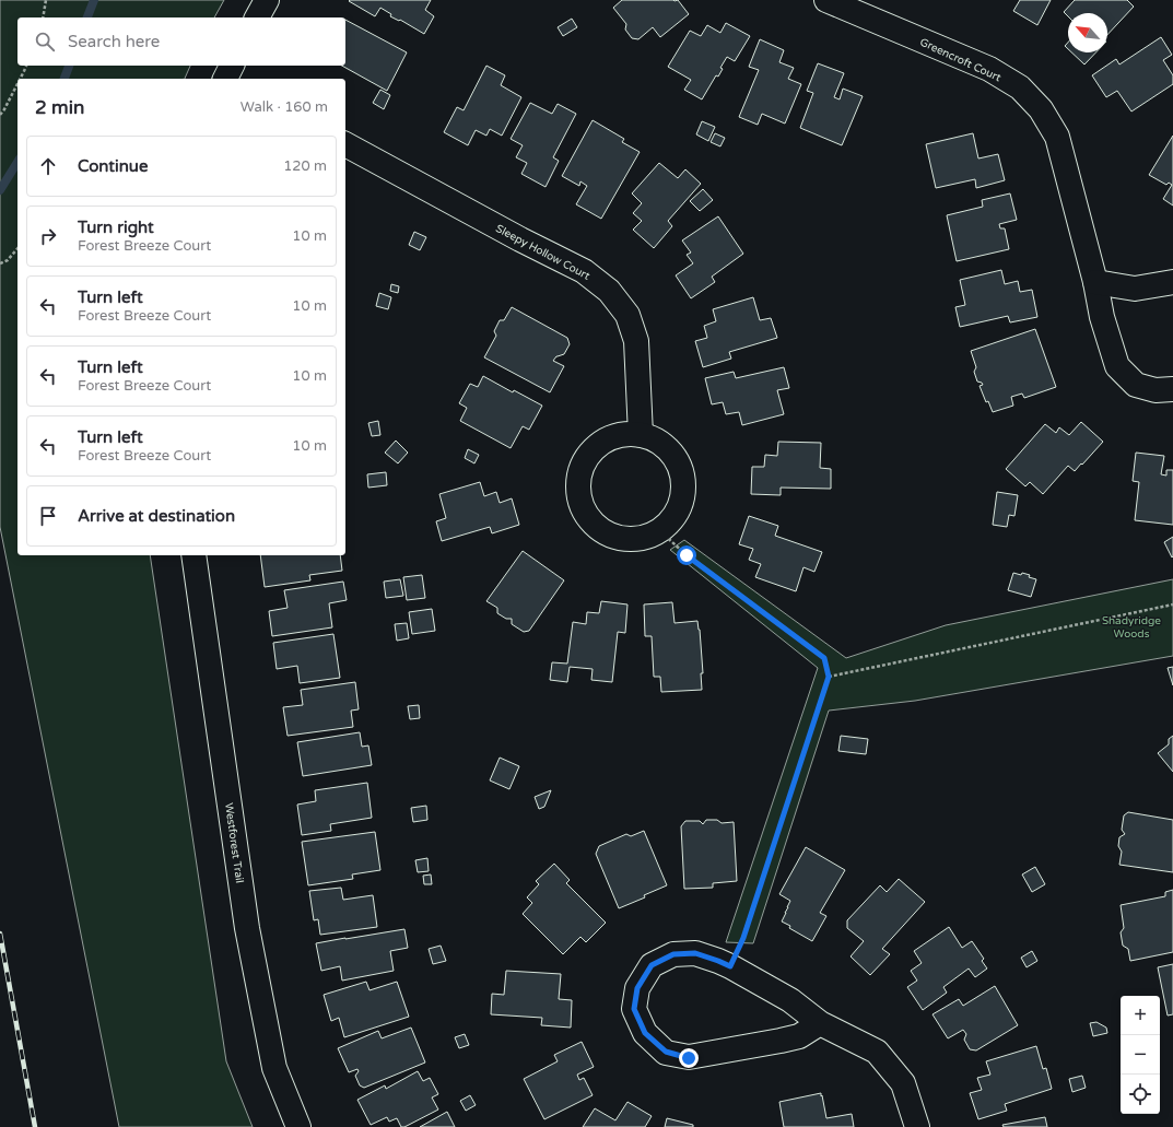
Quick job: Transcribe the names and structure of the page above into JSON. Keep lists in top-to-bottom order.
{
  "streets": {
    "street": ["Greencroft Court", "Sleepy Hollow Court", "Westforest Trail"]
  },
  "parks": ["Shadyridge Woods"],
  "north": "top left",
  "page": {
    "search": "Search here",
    "heading": ["2 min", "Walk · 160 m"],
    "list": [
      ["Continue", "120 m"],
      ["Turn right", "Forest Breeze Court", "10 m"],
      ["Turn left", "Forest Breeze Court", "10 m"],
      ["Turn left", "Forest Breeze Court", "10 m"],
      ["Turn left", "Forest Breeze Court", "10 m"],
      "Arrive at destination"
    ],
    "map_buttons": ["+", "−"]
  }
}
